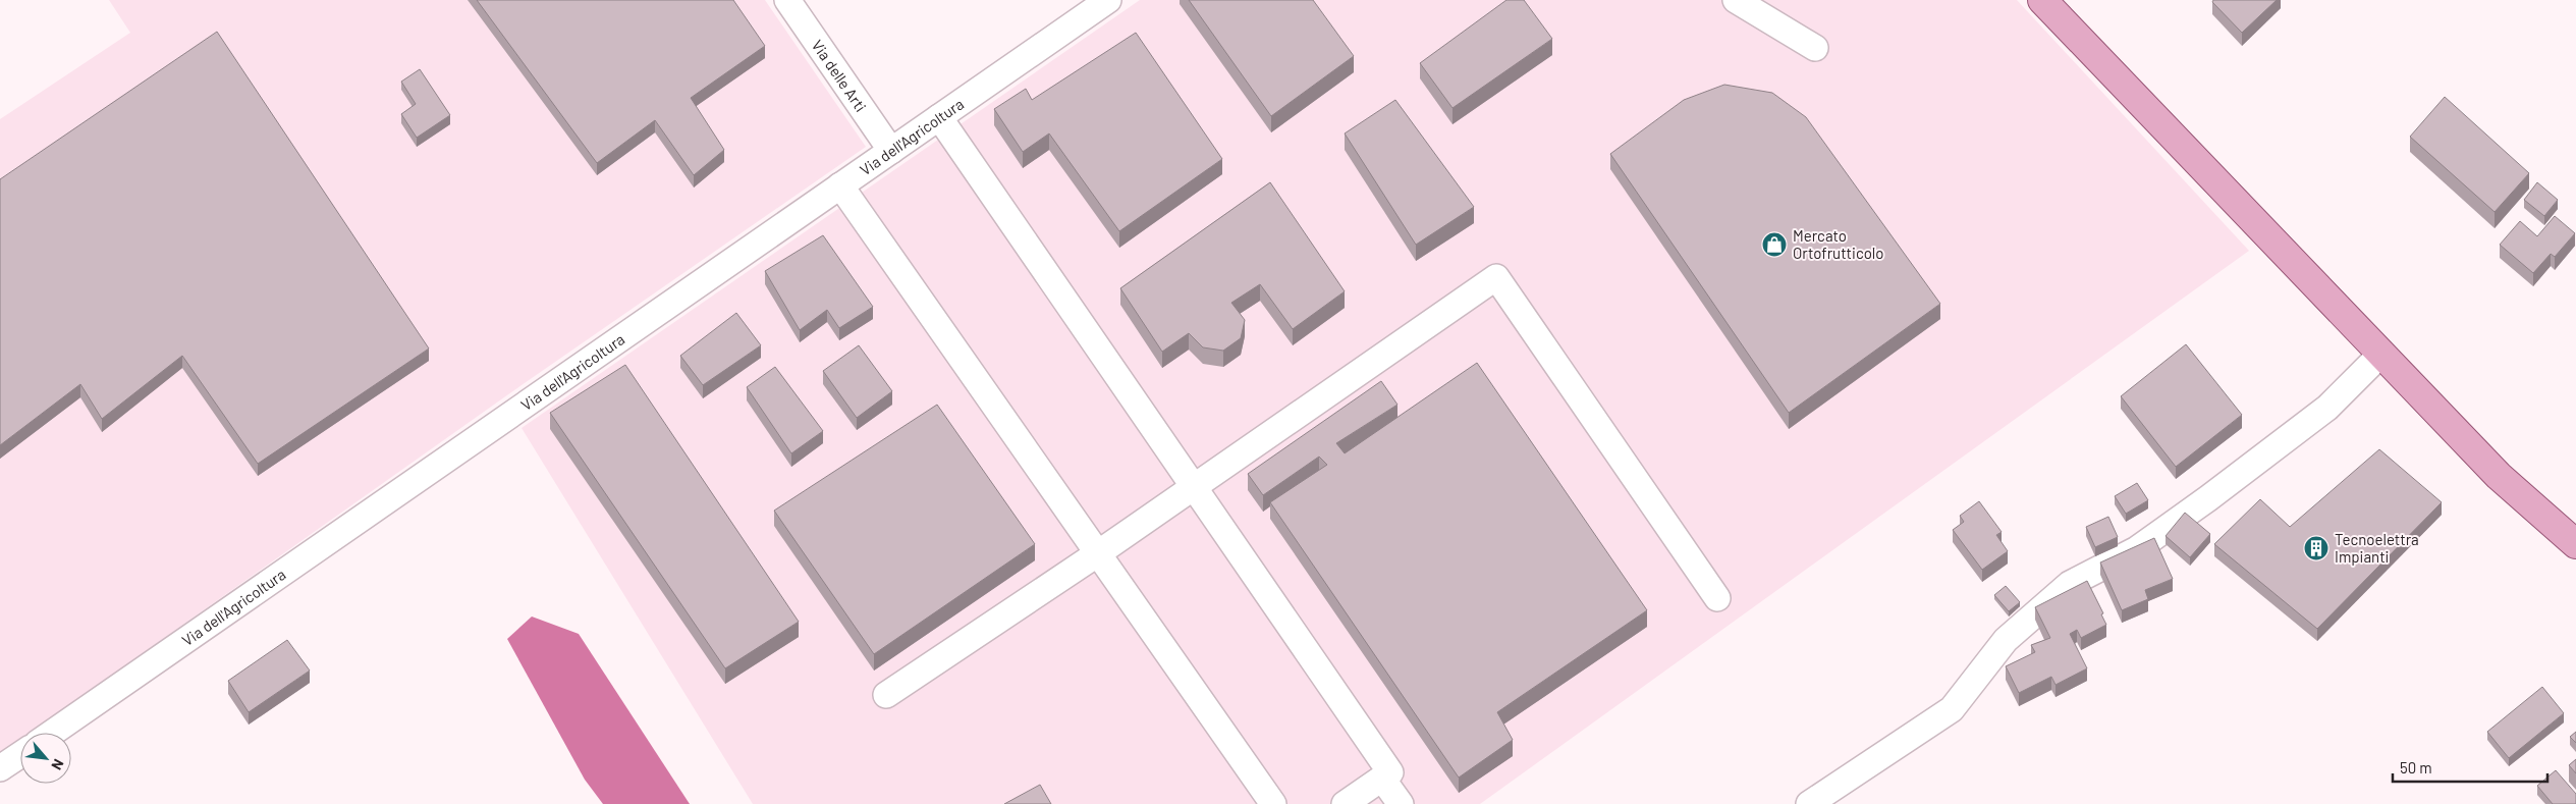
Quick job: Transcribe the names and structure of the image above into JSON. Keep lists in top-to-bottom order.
{
  "streets": {
    "street": ["Via delle Arti", "Via dell'Agricoltura"]
  },
  "crossings": [
    ["Via delle Arti", "Via dell'Agricoltura"]
  ],
  "places": {
    "shop": ["Mercato Ortofrutticolo"],
    "building": ["Tecnoelettra Impianti"]
  },
  "scale_bar": "50 m",
  "north": "bottom right"
}
